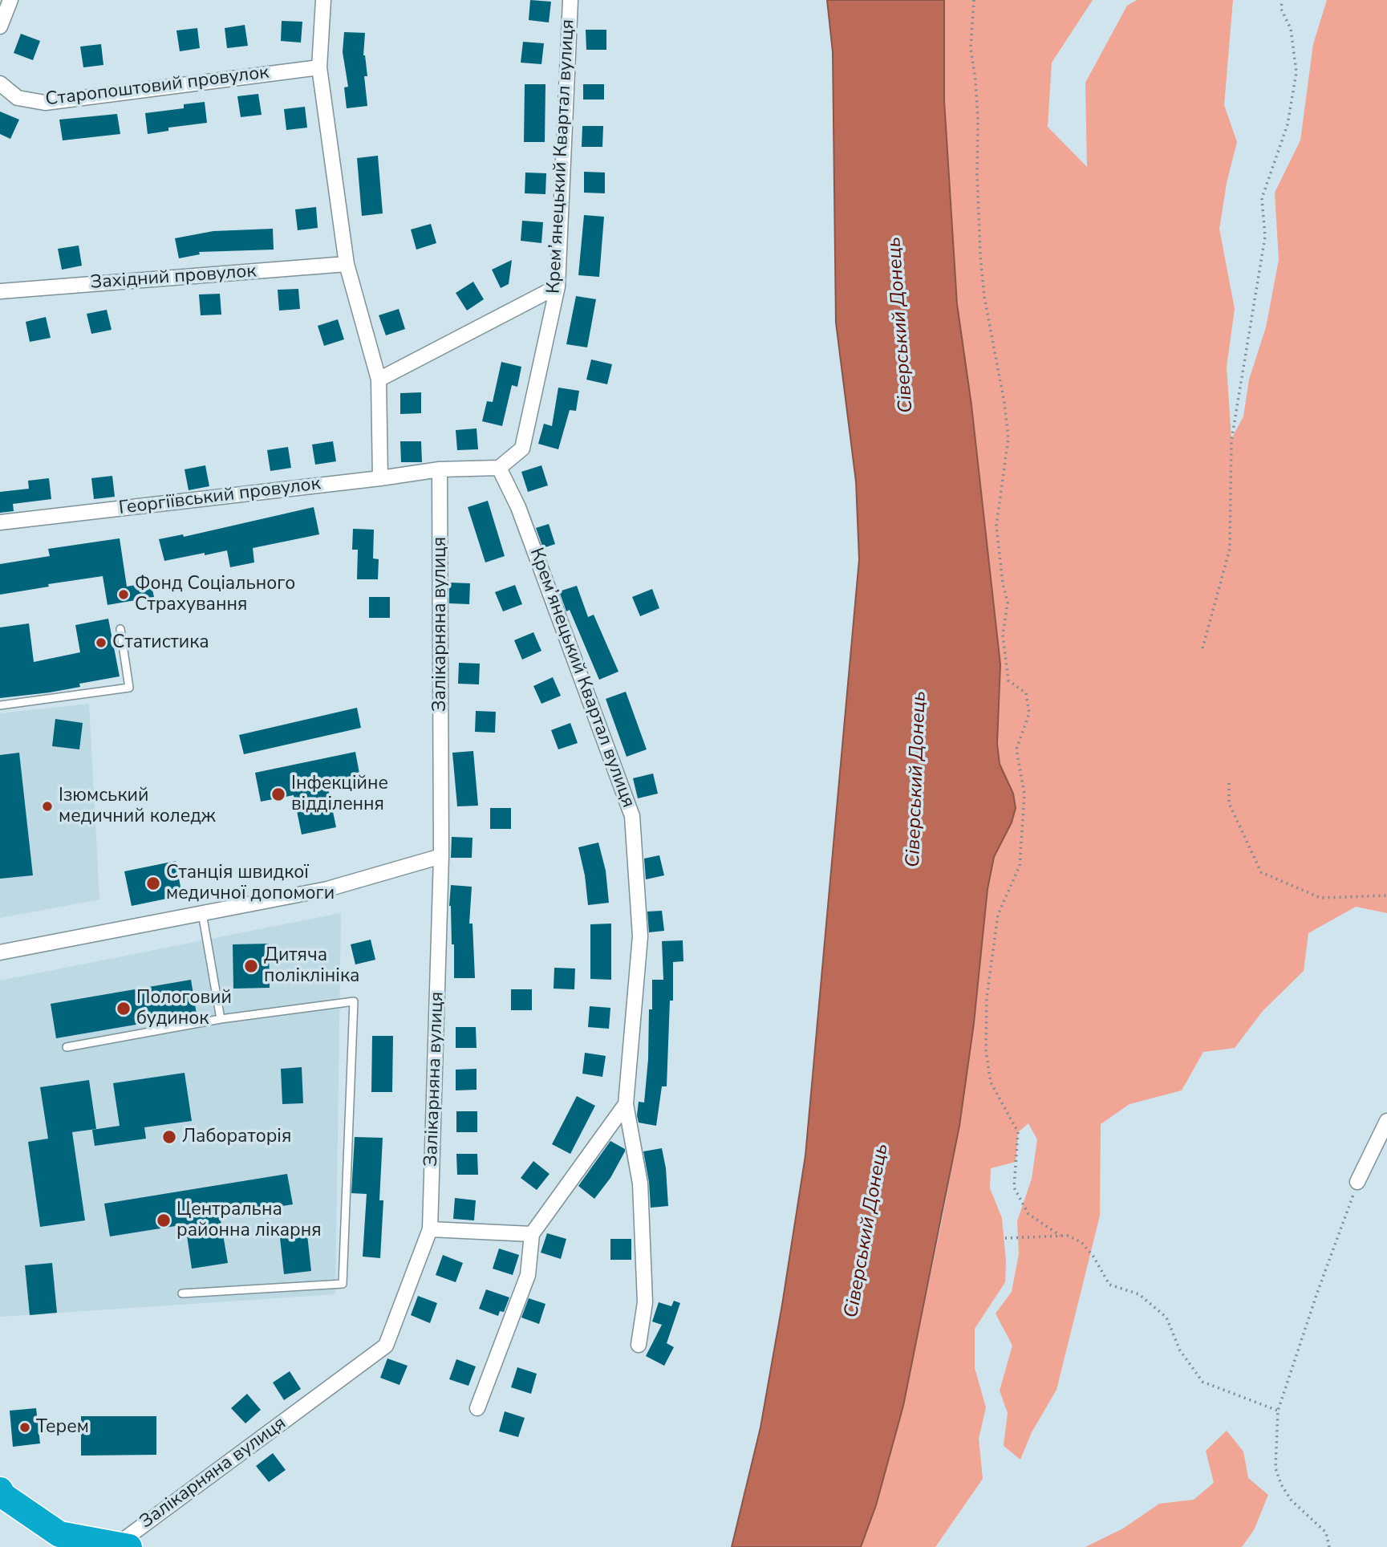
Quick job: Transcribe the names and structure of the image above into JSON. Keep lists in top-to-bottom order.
{
  "streets": {
    "street": [
      "Старопоштовий провулок",
      "Крем’янецький Квартал вулиця",
      "Західний провулок",
      "Георгіївський провулок",
      "Залікарняна вулиця"
    ]
  },
  "crossings": [
    ["Георгіївський провулок", "Залікарняна вулиця"]
  ],
  "water": ["Сіверський Донець"],
  "places": [
    "Фонд Соцiального Страхування",
    "Статистика",
    "Інфекційне відділення",
    "Ізюмський медичний коледж",
    "Станція швидкої медичної допомоги",
    "Дитяча поліклініка",
    "Пологовий будинок",
    "Лабораторія",
    "Центральна районна лікарня",
    "Терем"
  ]
}
